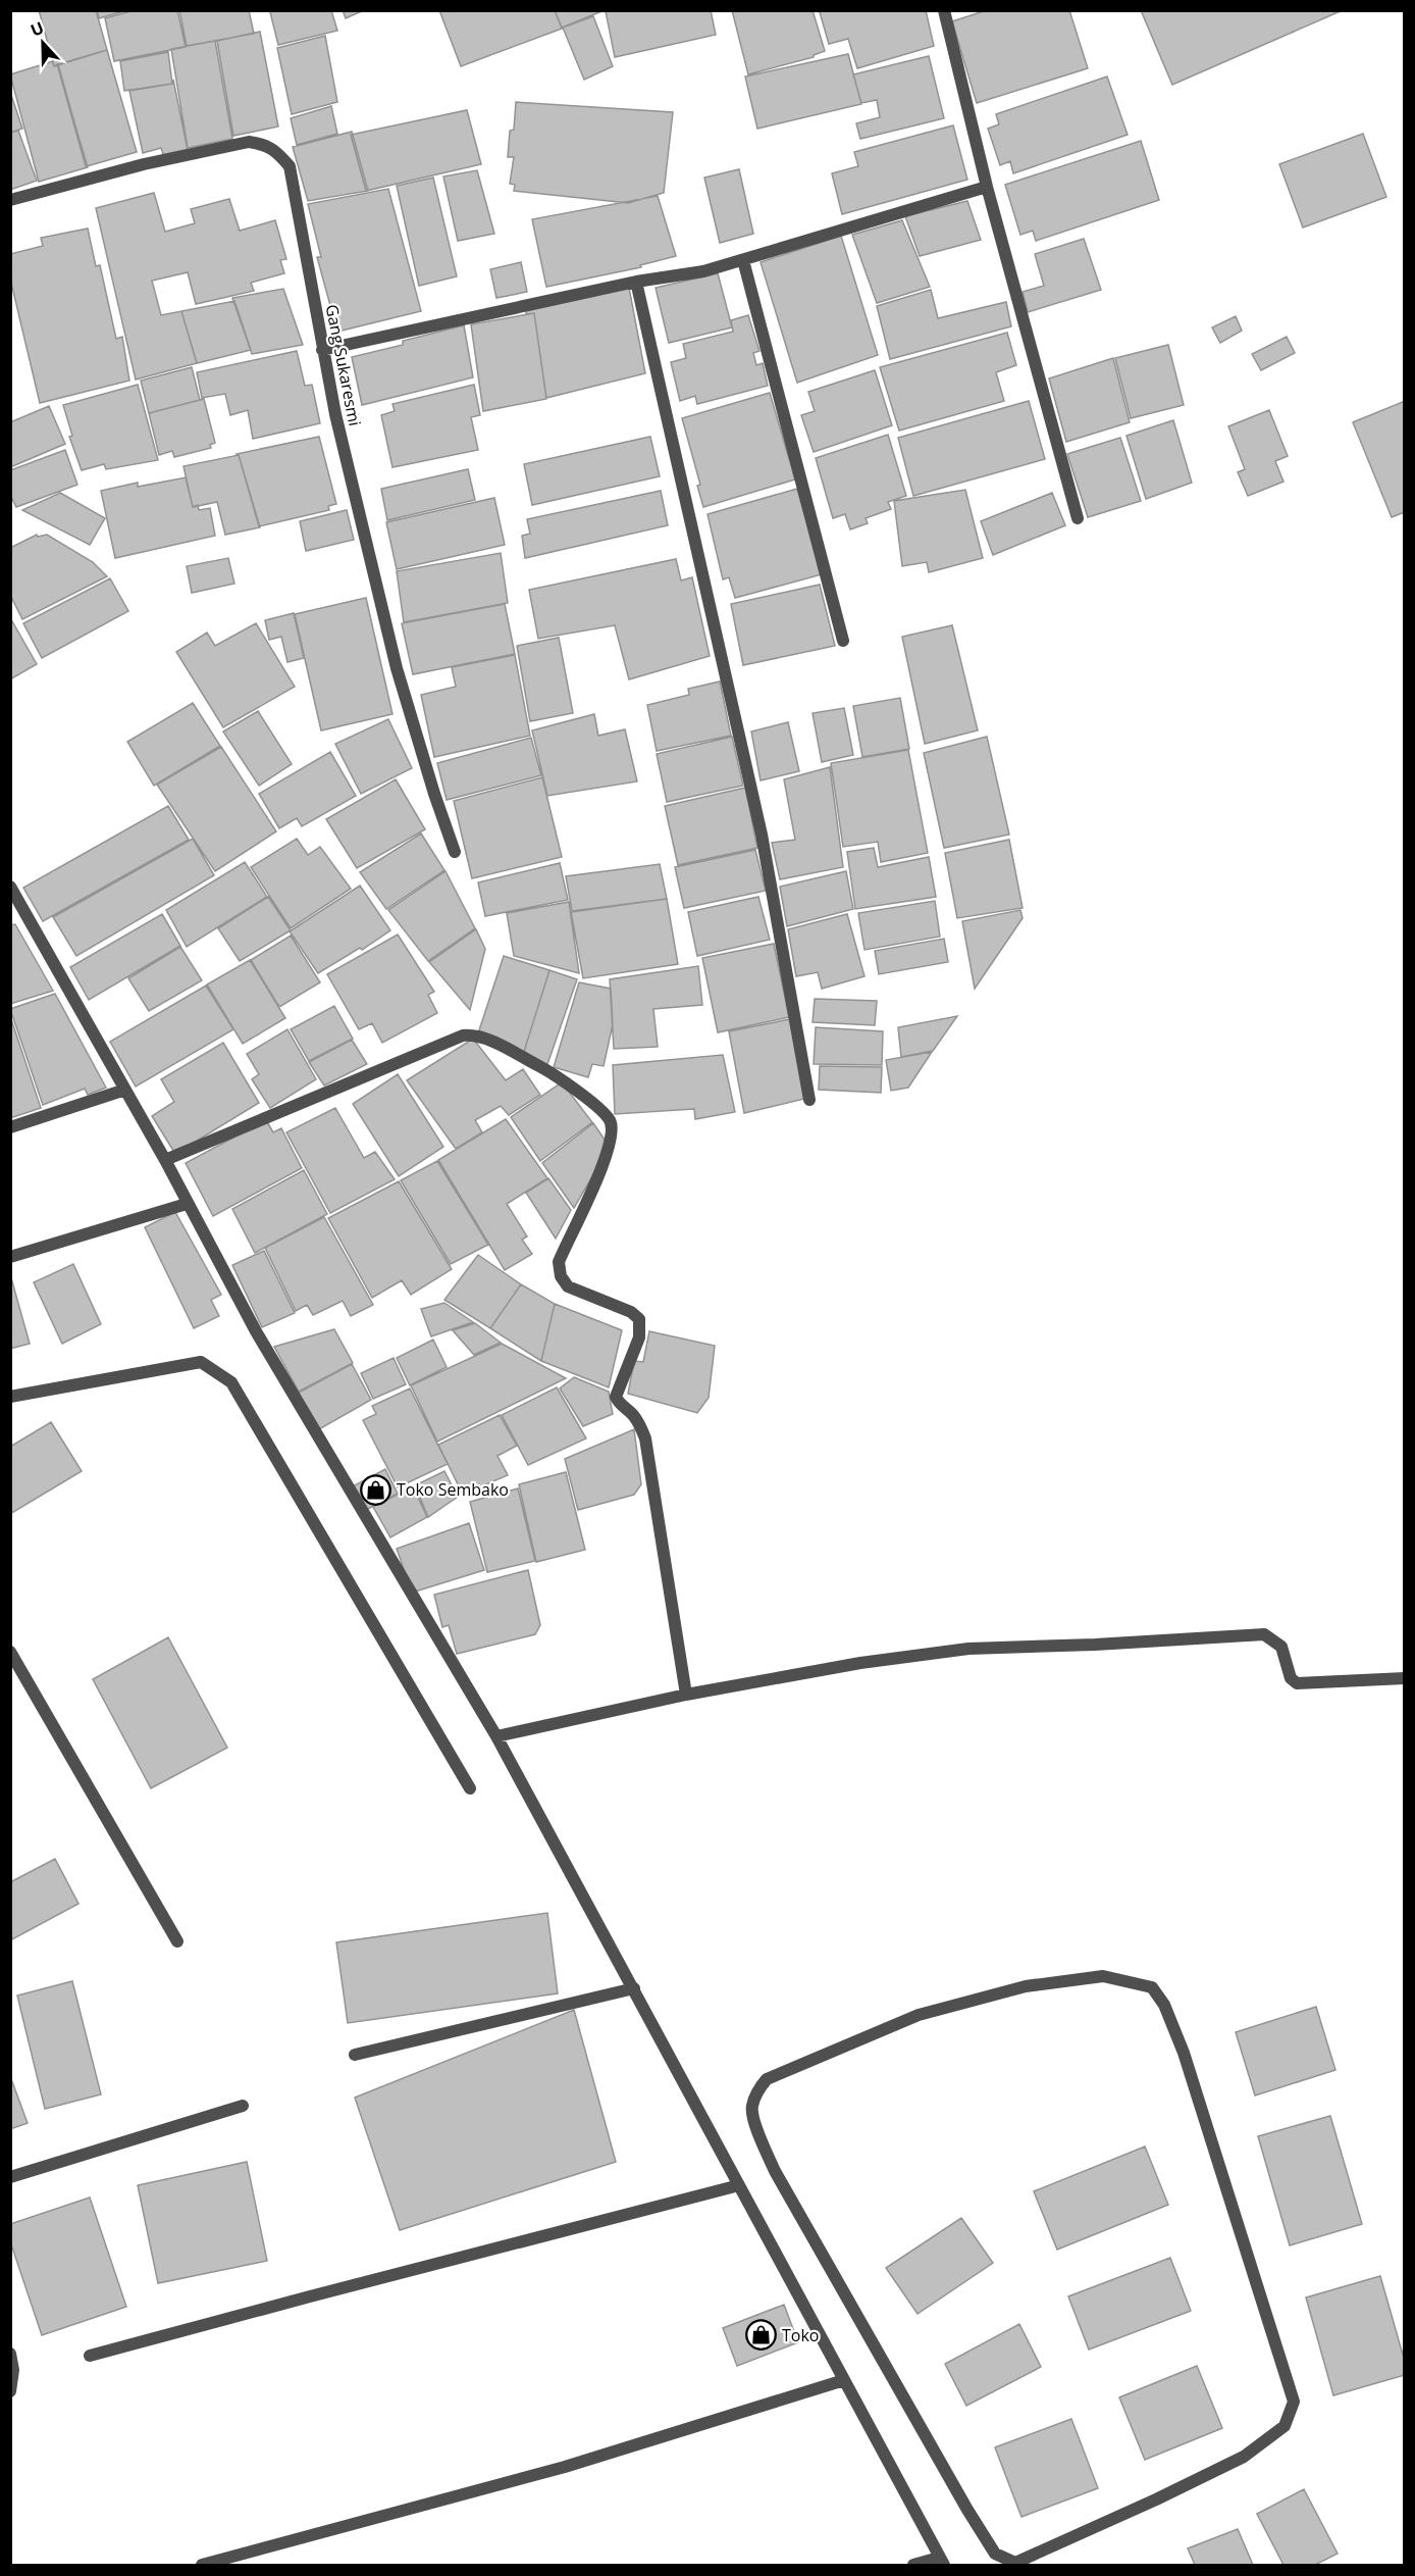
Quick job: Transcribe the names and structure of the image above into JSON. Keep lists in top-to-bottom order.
{
  "streets": {
    "street": ["Gang Sukaresmi"]
  },
  "places": {
    "shop": ["Toko Sembako", "Toko"]
  },
  "north": "top"
}
